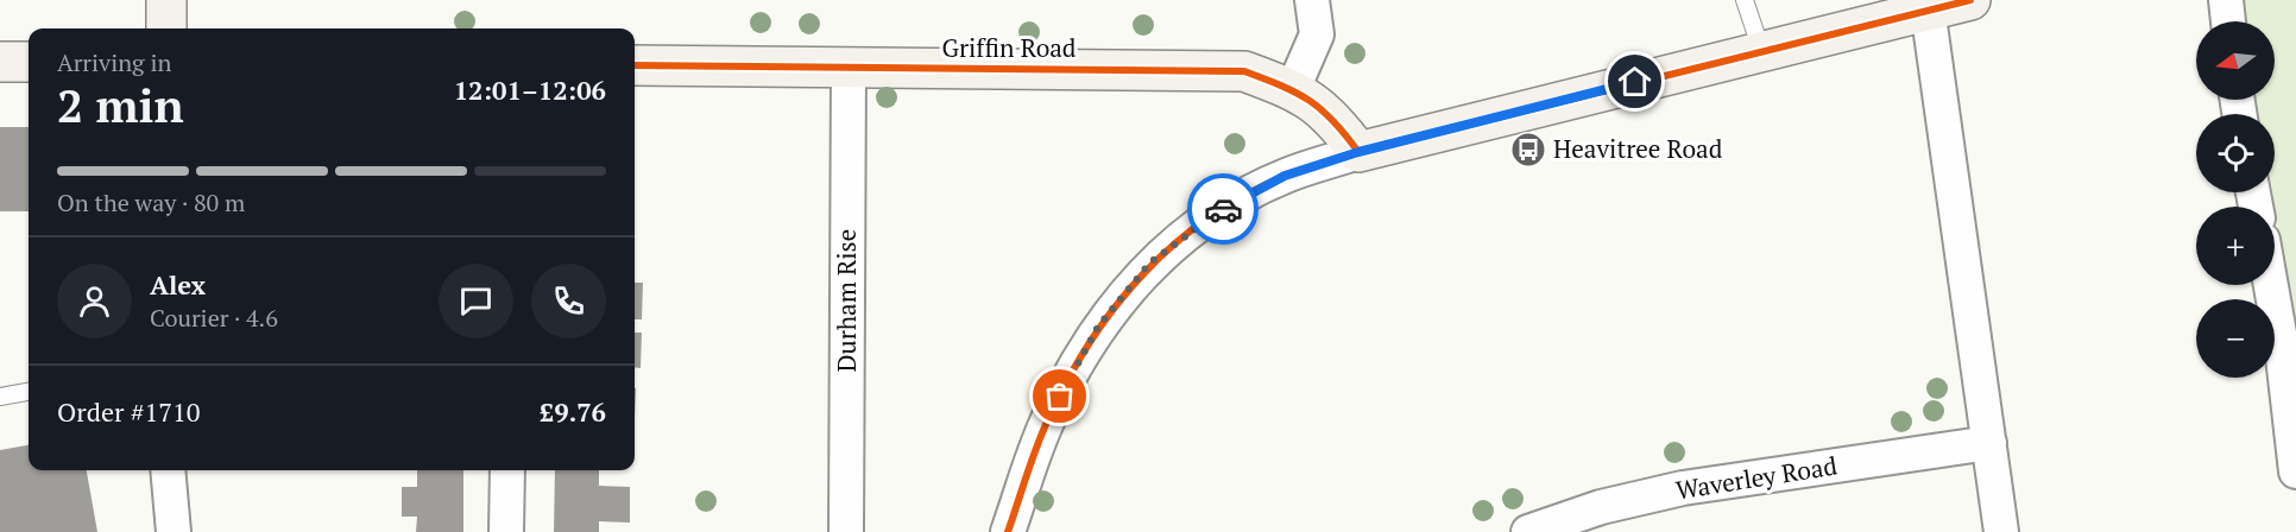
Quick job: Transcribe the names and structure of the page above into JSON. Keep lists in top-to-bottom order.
{
  "streets": {
    "street": ["Griffin Road", "Durham Rise", "Waverley Road"]
  },
  "crossings": [
    ["Griffin Road", "Durham Rise"]
  ],
  "places": {
    "bus stop": ["Heavitree Road"]
  },
  "north": "left",
  "page": {
    "map_buttons": ["+", "−"],
    "heading": ["2 min", "Arriving in", "12:01–12:06"],
    "panel": [
      "Alex",
      "Courier · 4.6",
      "Order #1710",
      "£9.76"
    ],
    "bar": "On the way · 80 m"
  }
}
